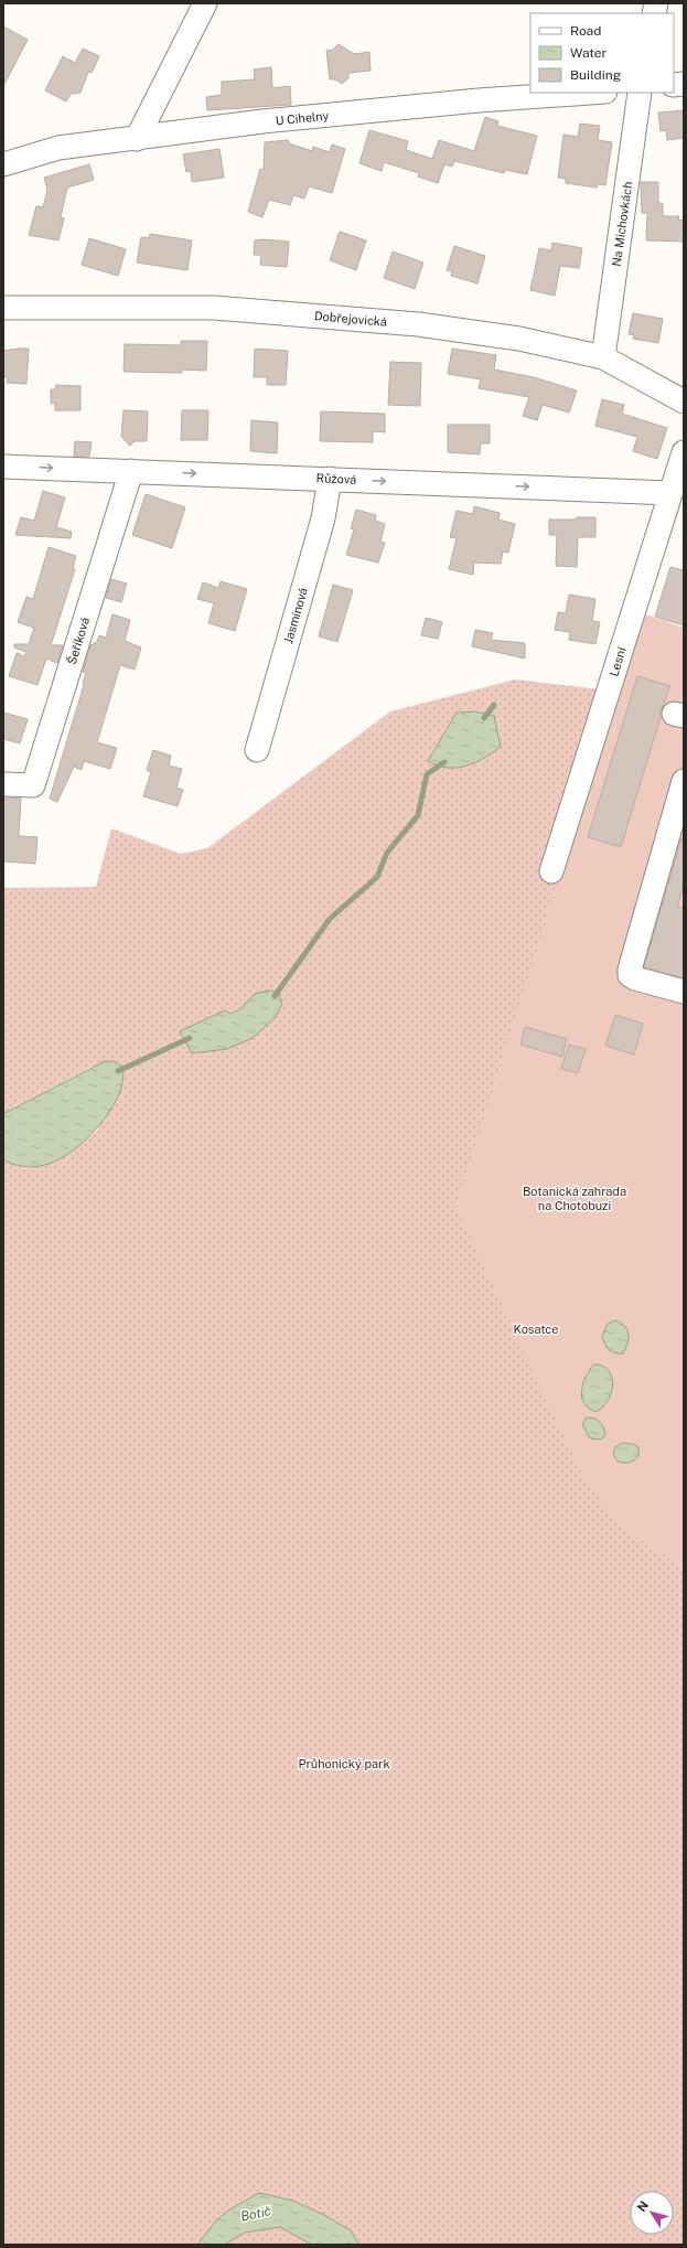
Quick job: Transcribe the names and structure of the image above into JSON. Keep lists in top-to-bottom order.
{
  "streets": {
    "street": [
      "U Cihelny",
      "Na Michovkách",
      "Dobřejovická",
      "Růžová",
      "Jasmínová",
      "Šeříková",
      "Lesní"
    ]
  },
  "crossings": [
    ["Na Michovkách", "Dobřejovická"],
    ["Růžová", "Jasmínová"],
    ["Růžová", "Šeříková"],
    ["Růžová", "Lesní"]
  ],
  "one_way": ["Růžová"],
  "water": ["Botič"],
  "parks": ["Botanická zahrada na Chotobuzi", "Kosatce", "Průhonický park"],
  "legend": ["Road", "Water", "Building"],
  "north": "top left"
}
